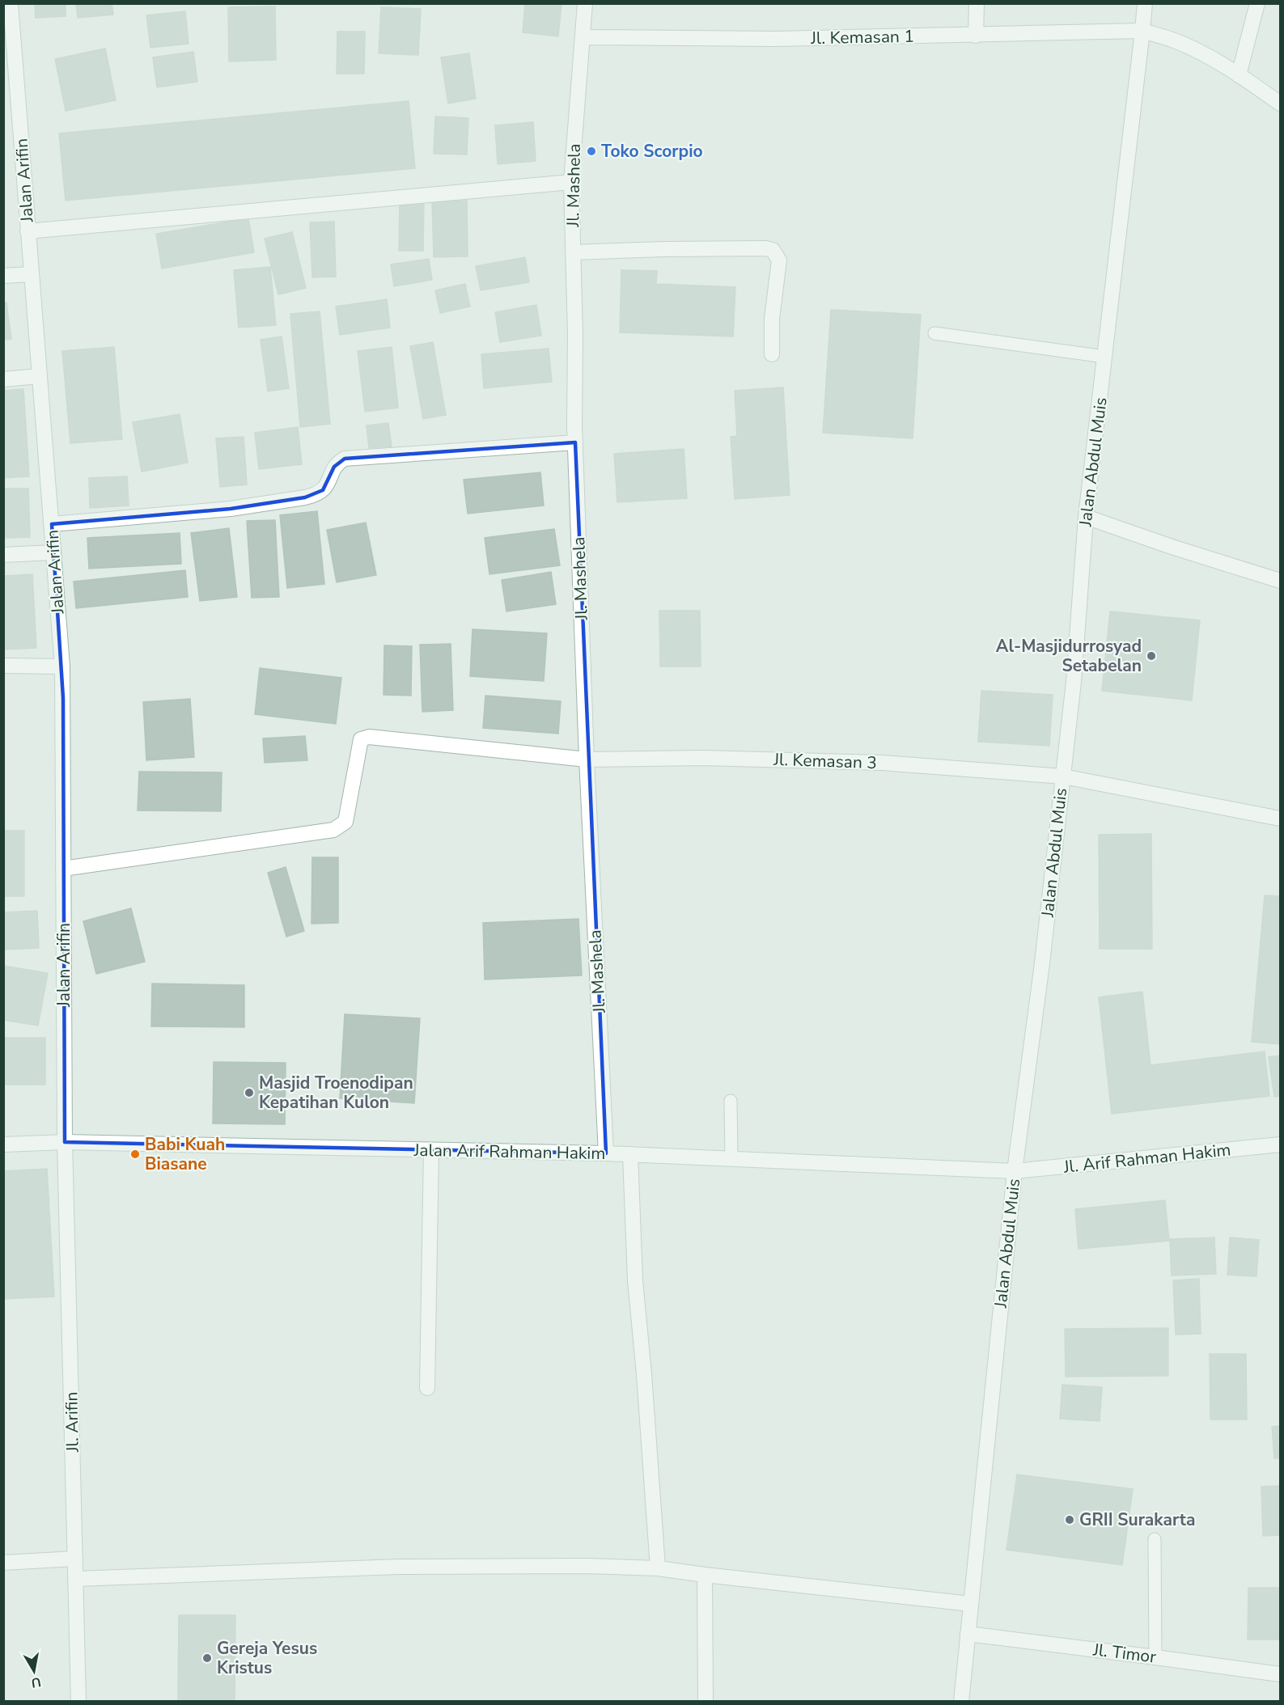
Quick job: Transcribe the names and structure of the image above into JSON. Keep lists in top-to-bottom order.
{
  "streets": {
    "street": [
      "Jl. Kemasan 1",
      "Jalan Arifin",
      "Jl. Mashela",
      "Jalan Abdul Muis",
      "Jl. Kemasan 3",
      "Jalan Arif Rahman Hakim",
      "Jl. Arif Rahman Hakim",
      "Jl. Arifin",
      "Jl. Timor"
    ]
  },
  "crossings": [
    ["Jl. Kemasan 1", "Jl. Mashela"],
    ["Jl. Kemasan 1", "Jalan Abdul Muis"],
    ["Jalan Arifin", "Jl. Kemasan 3"],
    ["Jalan Arifin", "Jalan Arif Rahman Hakim"],
    ["Jalan Arifin", "Jl. Arifin"],
    ["Jl. Mashela", "Jl. Kemasan 3"],
    ["Jl. Mashela", "Jalan Arif Rahman Hakim"],
    ["Jalan Abdul Muis", "Jl. Kemasan 3"],
    ["Jalan Abdul Muis", "Jalan Arif Rahman Hakim"],
    ["Jalan Abdul Muis", "Jl. Arif Rahman Hakim"],
    ["Jalan Abdul Muis", "Jl. Timor"],
    ["Jalan Arif Rahman Hakim", "Jl. Arif Rahman Hakim"],
    ["Jalan Arif Rahman Hakim", "Jl. Arifin"]
  ],
  "places": [
    "Toko Scorpio",
    "Al-Masjidurrosyad Setabelan",
    "Masjid Troenodipan Kepatihan Kulon",
    "Babi Kuah Biasane",
    "GRII Surakarta",
    "Gereja Yesus Kristus"
  ],
  "north": "bottom"
}
